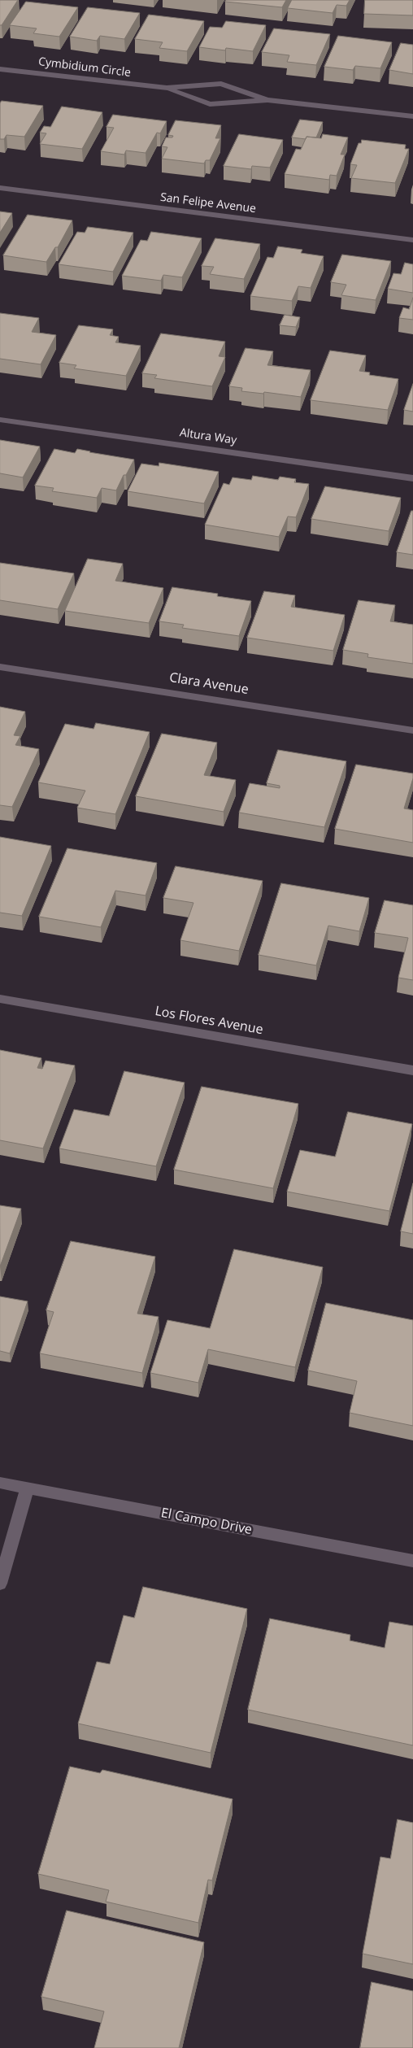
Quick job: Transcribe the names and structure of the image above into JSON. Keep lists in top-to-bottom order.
{
  "streets": {
    "street": [
      "Cymbidium Circle",
      "San Felipe Avenue",
      "Altura Way",
      "Clara Avenue",
      "Los Flores Avenue",
      "El Campo Drive"
    ]
  }
}
